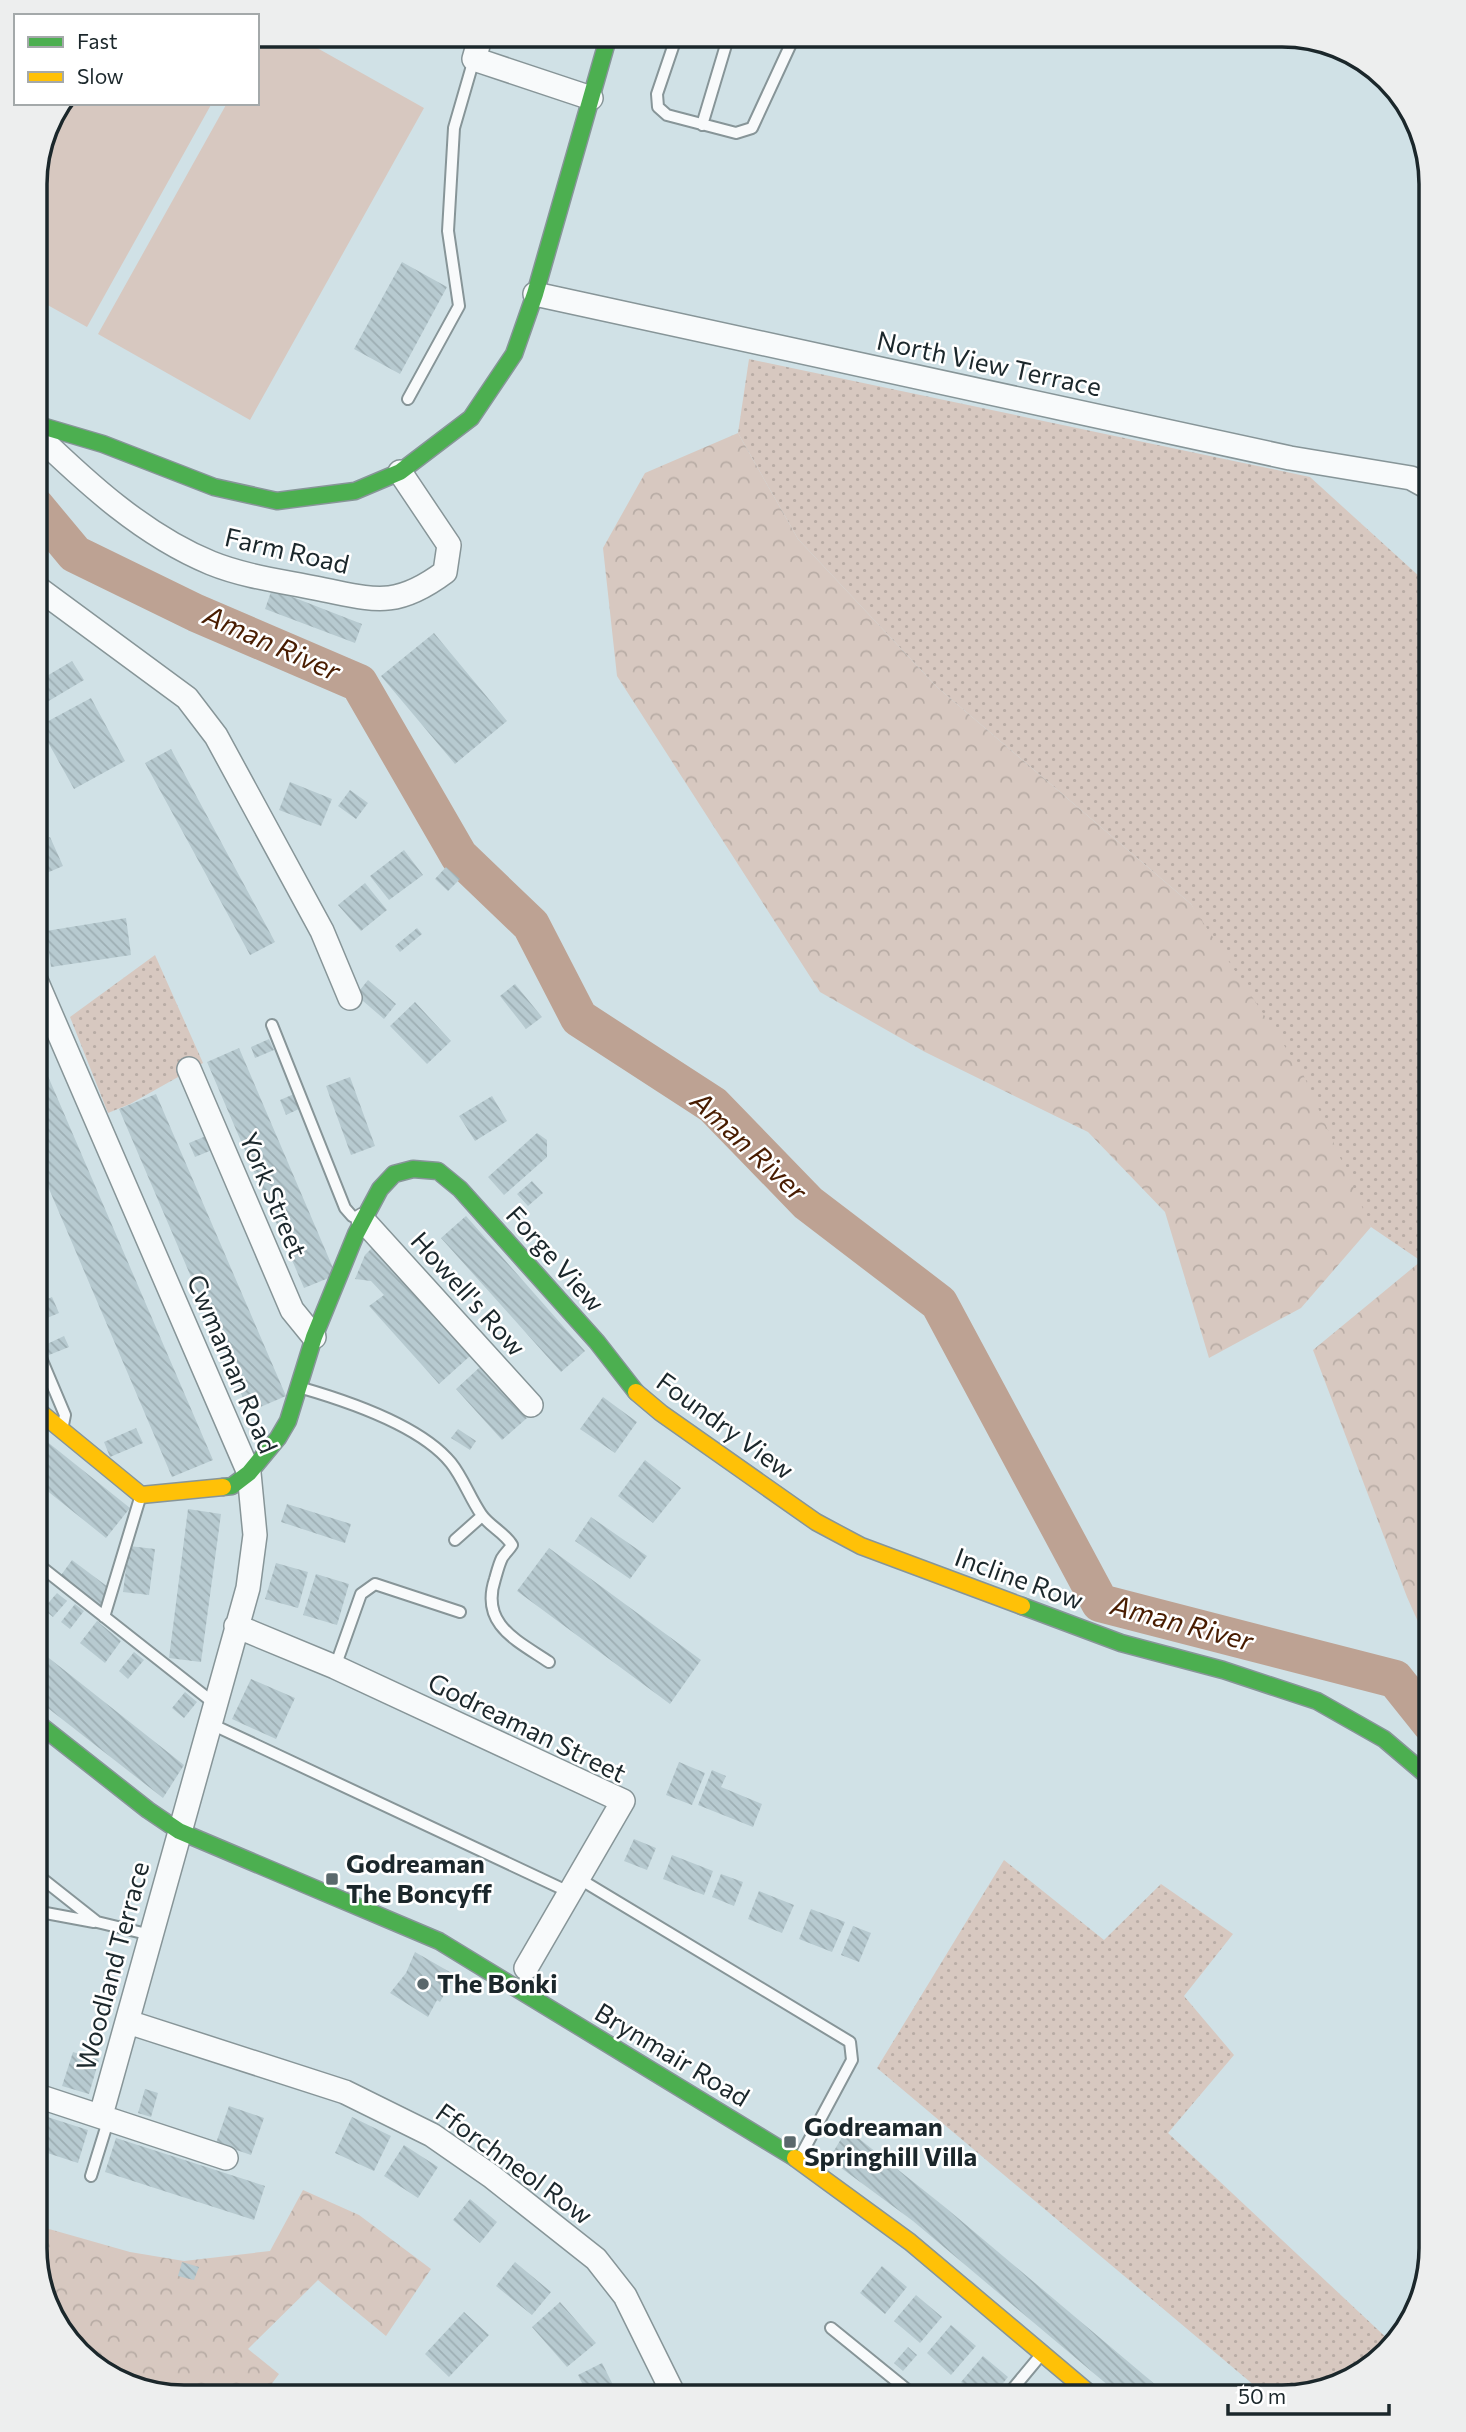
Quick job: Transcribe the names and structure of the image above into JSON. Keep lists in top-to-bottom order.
{
  "streets": {
    "street": [
      "North View Terrace",
      "Farm Road",
      "York Street",
      "Forge View",
      "Howell's Row",
      "Cwmaman Road",
      "Foundry View",
      "Incline Row",
      "Godreaman Street",
      "Woodland Terrace",
      "Brynmair Road",
      "Fforchneol Row"
    ]
  },
  "crossings": [
    ["Forge View", "Howell's Row"],
    ["Forge View", "Foundry View"],
    ["Cwmaman Road", "Godreaman Street"],
    ["Cwmaman Road", "Woodland Terrace"],
    ["Cwmaman Road", "Brynmair Road"],
    ["Foundry View", "Incline Row"],
    ["Woodland Terrace", "Brynmair Road"],
    ["Woodland Terrace", "Fforchneol Row"]
  ],
  "water": ["Aman River"],
  "places": {
    "transit": ["Godreaman The Boncyff", "Godreaman Springhill Villa"],
    "other": ["The Bonki"]
  },
  "legend": ["Fast", "Slow"],
  "scale_bar": "50 m"
}
